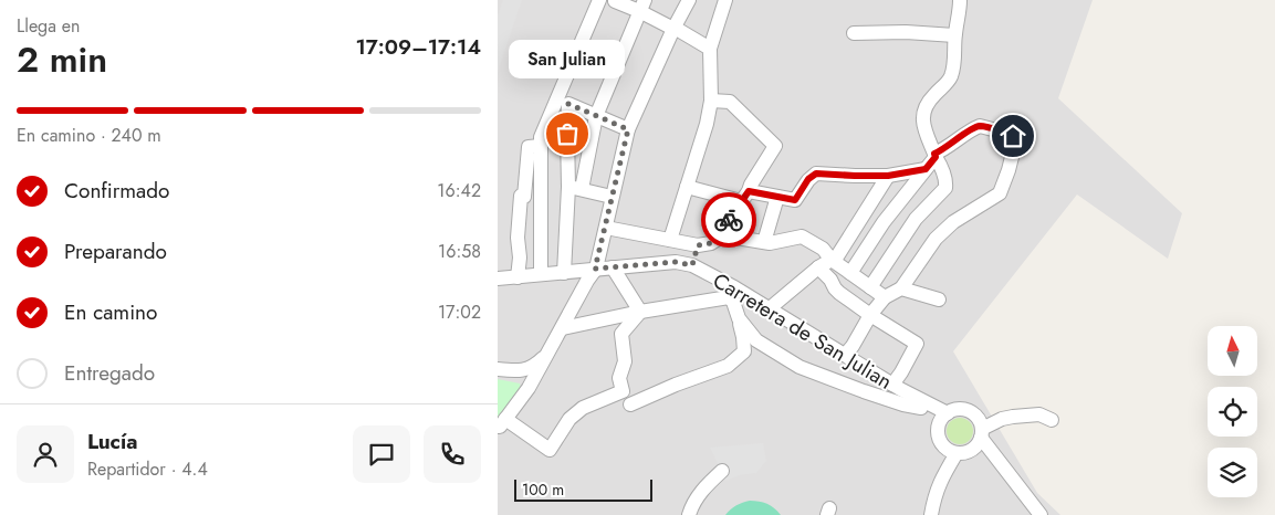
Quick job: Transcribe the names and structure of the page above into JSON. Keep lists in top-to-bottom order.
{
  "streets": {
    "street": ["Carretera de San Julian"]
  },
  "places": ["San Julian"],
  "scale_bar": "100 m",
  "north": "top",
  "page": {
    "heading": ["2 min", "Llega en", "17:09–17:14"],
    "panel": ["Lucía", "Repartidor · 4.4"],
    "bubble": "San Julian",
    "bar": "En camino · 240 m",
    "list": [
      ["Confirmado", "16:42"],
      ["Preparando", "16:58"],
      ["En camino", "17:02"],
      "Entregado"
    ],
    "scale": "100 m"
  }
}
